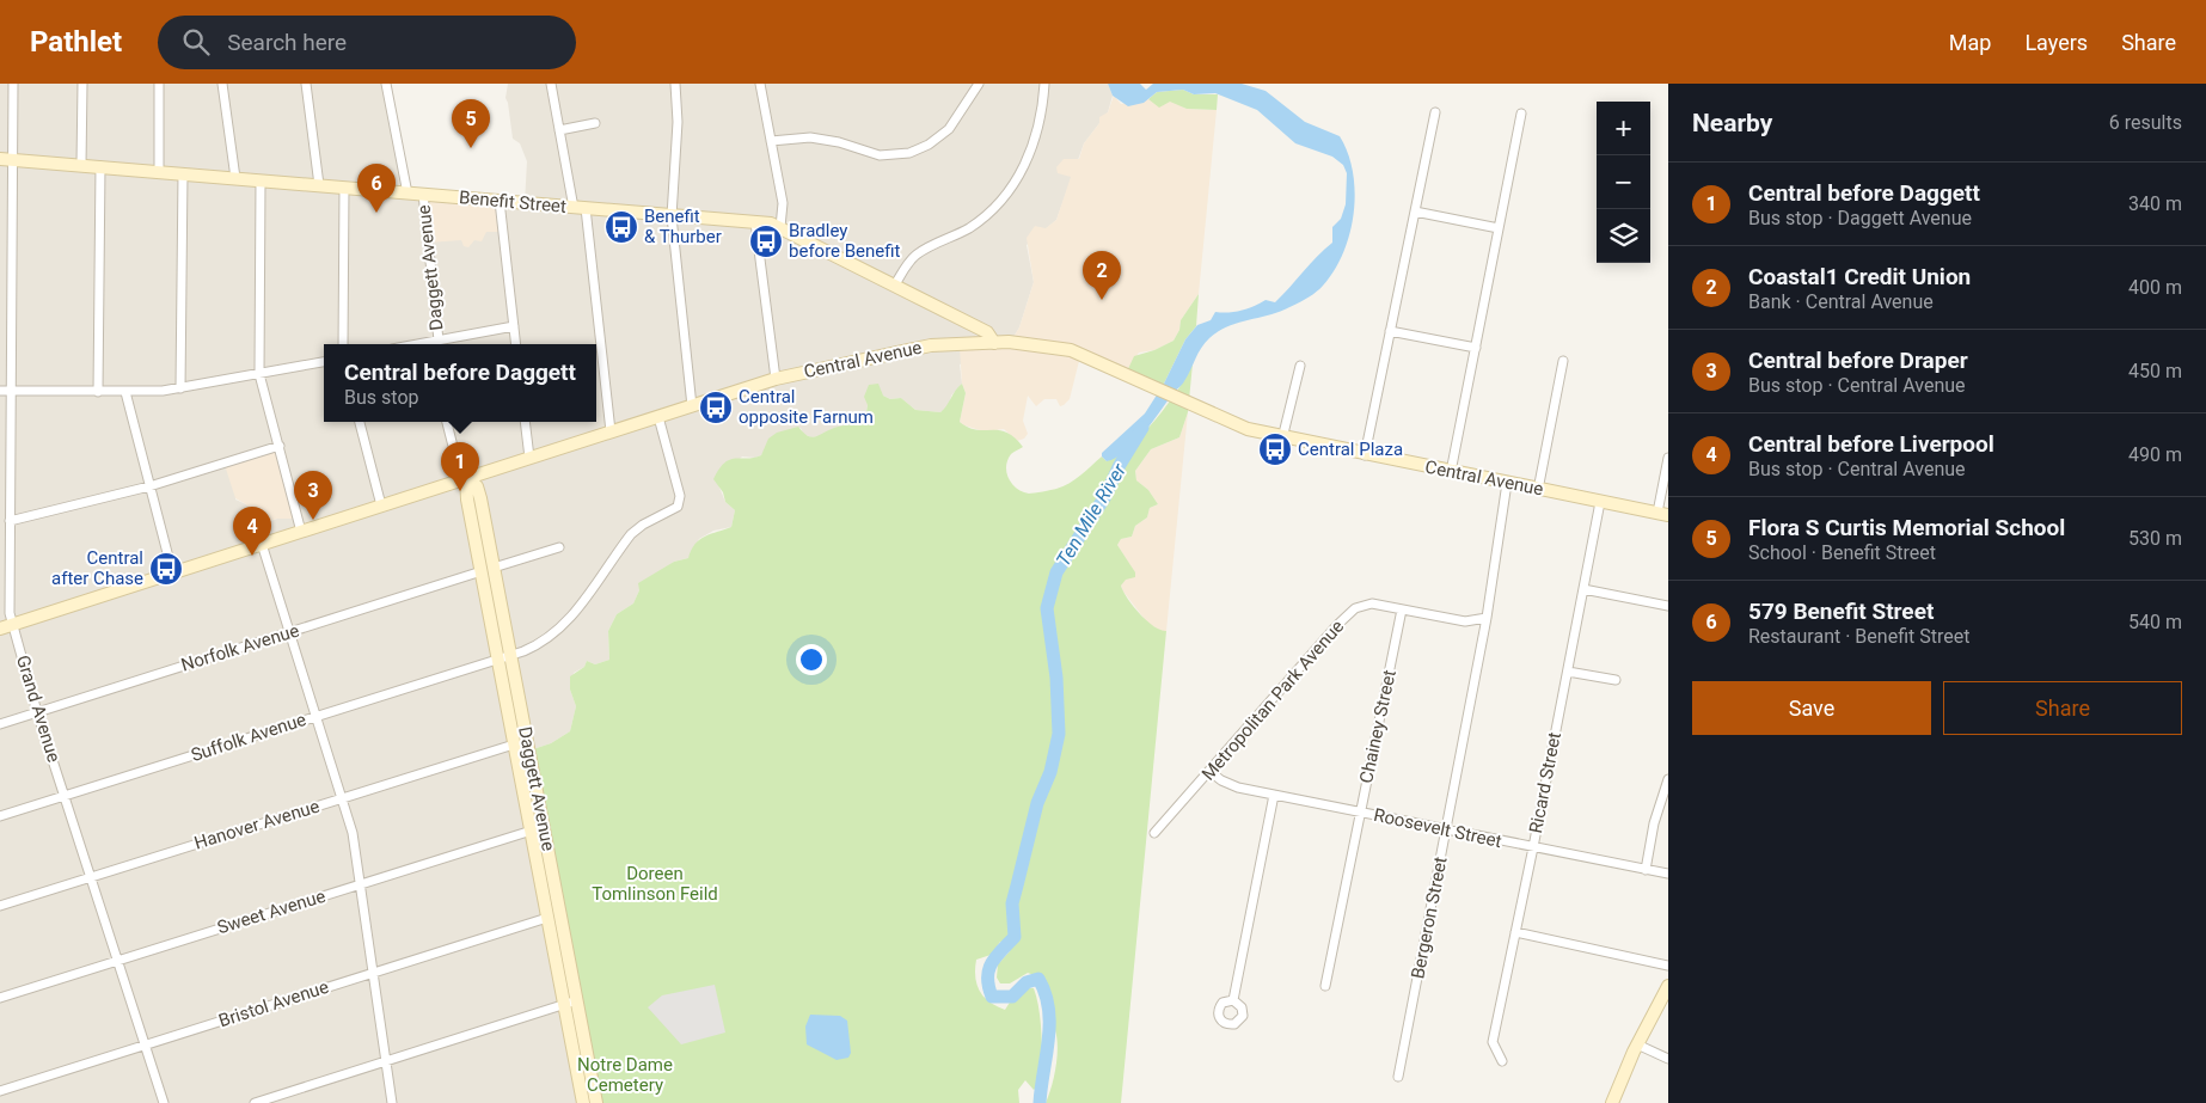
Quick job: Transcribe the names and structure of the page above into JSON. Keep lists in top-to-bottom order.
{
  "streets": {
    "street": [
      "Benefit Street",
      "Daggett Avenue",
      "Central Avenue",
      "Norfolk Avenue",
      "Metropolitan Park Avenue",
      "Grand Avenue",
      "Chainey Street",
      "Suffolk Avenue",
      "Ricard Street",
      "Hanover Avenue",
      "Roosevelt Street",
      "Sweet Avenue",
      "Bergeron Street",
      "Bristol Avenue"
    ]
  },
  "crossings": [
    ["Benefit Street", "Daggett Avenue"],
    ["Benefit Street", "Central Avenue"],
    ["Benefit Street", "Grand Avenue"],
    ["Daggett Avenue", "Central Avenue"],
    ["Daggett Avenue", "Norfolk Avenue"],
    ["Daggett Avenue", "Suffolk Avenue"],
    ["Daggett Avenue", "Hanover Avenue"],
    ["Daggett Avenue", "Sweet Avenue"],
    ["Daggett Avenue", "Bristol Avenue"],
    ["Central Avenue", "Grand Avenue"],
    ["Central Avenue", "Suffolk Avenue"],
    ["Central Avenue", "Ricard Street"],
    ["Norfolk Avenue", "Grand Avenue"],
    ["Metropolitan Park Avenue", "Chainey Street"],
    ["Metropolitan Park Avenue", "Roosevelt Street"],
    ["Metropolitan Park Avenue", "Bergeron Street"],
    ["Grand Avenue", "Suffolk Avenue"],
    ["Grand Avenue", "Hanover Avenue"],
    ["Grand Avenue", "Sweet Avenue"],
    ["Grand Avenue", "Bristol Avenue"],
    ["Chainey Street", "Roosevelt Street"],
    ["Ricard Street", "Roosevelt Street"],
    ["Roosevelt Street", "Bergeron Street"]
  ],
  "water": ["Ten Mile River"],
  "parks": ["Doreen Tomlinson Feild", "Notre Dame Cemetery"],
  "places": {
    "bus stop": [
      "Benefit & Thurber",
      "Bradley before Benefit",
      "Central opposite Farnum",
      "Central Plaza",
      "Central after Chase"
    ]
  },
  "page": {
    "header": "Pathlet",
    "search": "Search here",
    "nav": ["Map", "Layers", "Share"],
    "heading": ["Nearby", "6 results"],
    "pins": [
      "5",
      "6",
      "2",
      "1",
      "3",
      "4"
    ],
    "map_buttons": ["+", "−"],
    "list": [
      {
        "mark": "1",
        "name": "Central before Daggett",
        "note": "Bus stop · Daggett Avenue",
        "value": "340 m"
      },
      {
        "mark": "2",
        "name": "Coastal1 Credit Union",
        "note": "Bank · Central Avenue",
        "value": "400 m"
      },
      {
        "mark": "3",
        "name": "Central before Draper",
        "note": "Bus stop · Central Avenue",
        "value": "450 m"
      },
      {
        "mark": "4",
        "name": "Central before Liverpool",
        "note": "Bus stop · Central Avenue",
        "value": "490 m"
      },
      {
        "mark": "5",
        "name": "Flora S Curtis Memorial School",
        "note": "School · Benefit Street",
        "value": "530 m"
      },
      {
        "mark": "6",
        "name": "579 Benefit Street",
        "note": "Restaurant · Benefit Street",
        "value": "540 m"
      }
    ],
    "popup": ["Central before Daggett", "Bus stop"],
    "buttons": ["Save", "Share"]
  }
}
